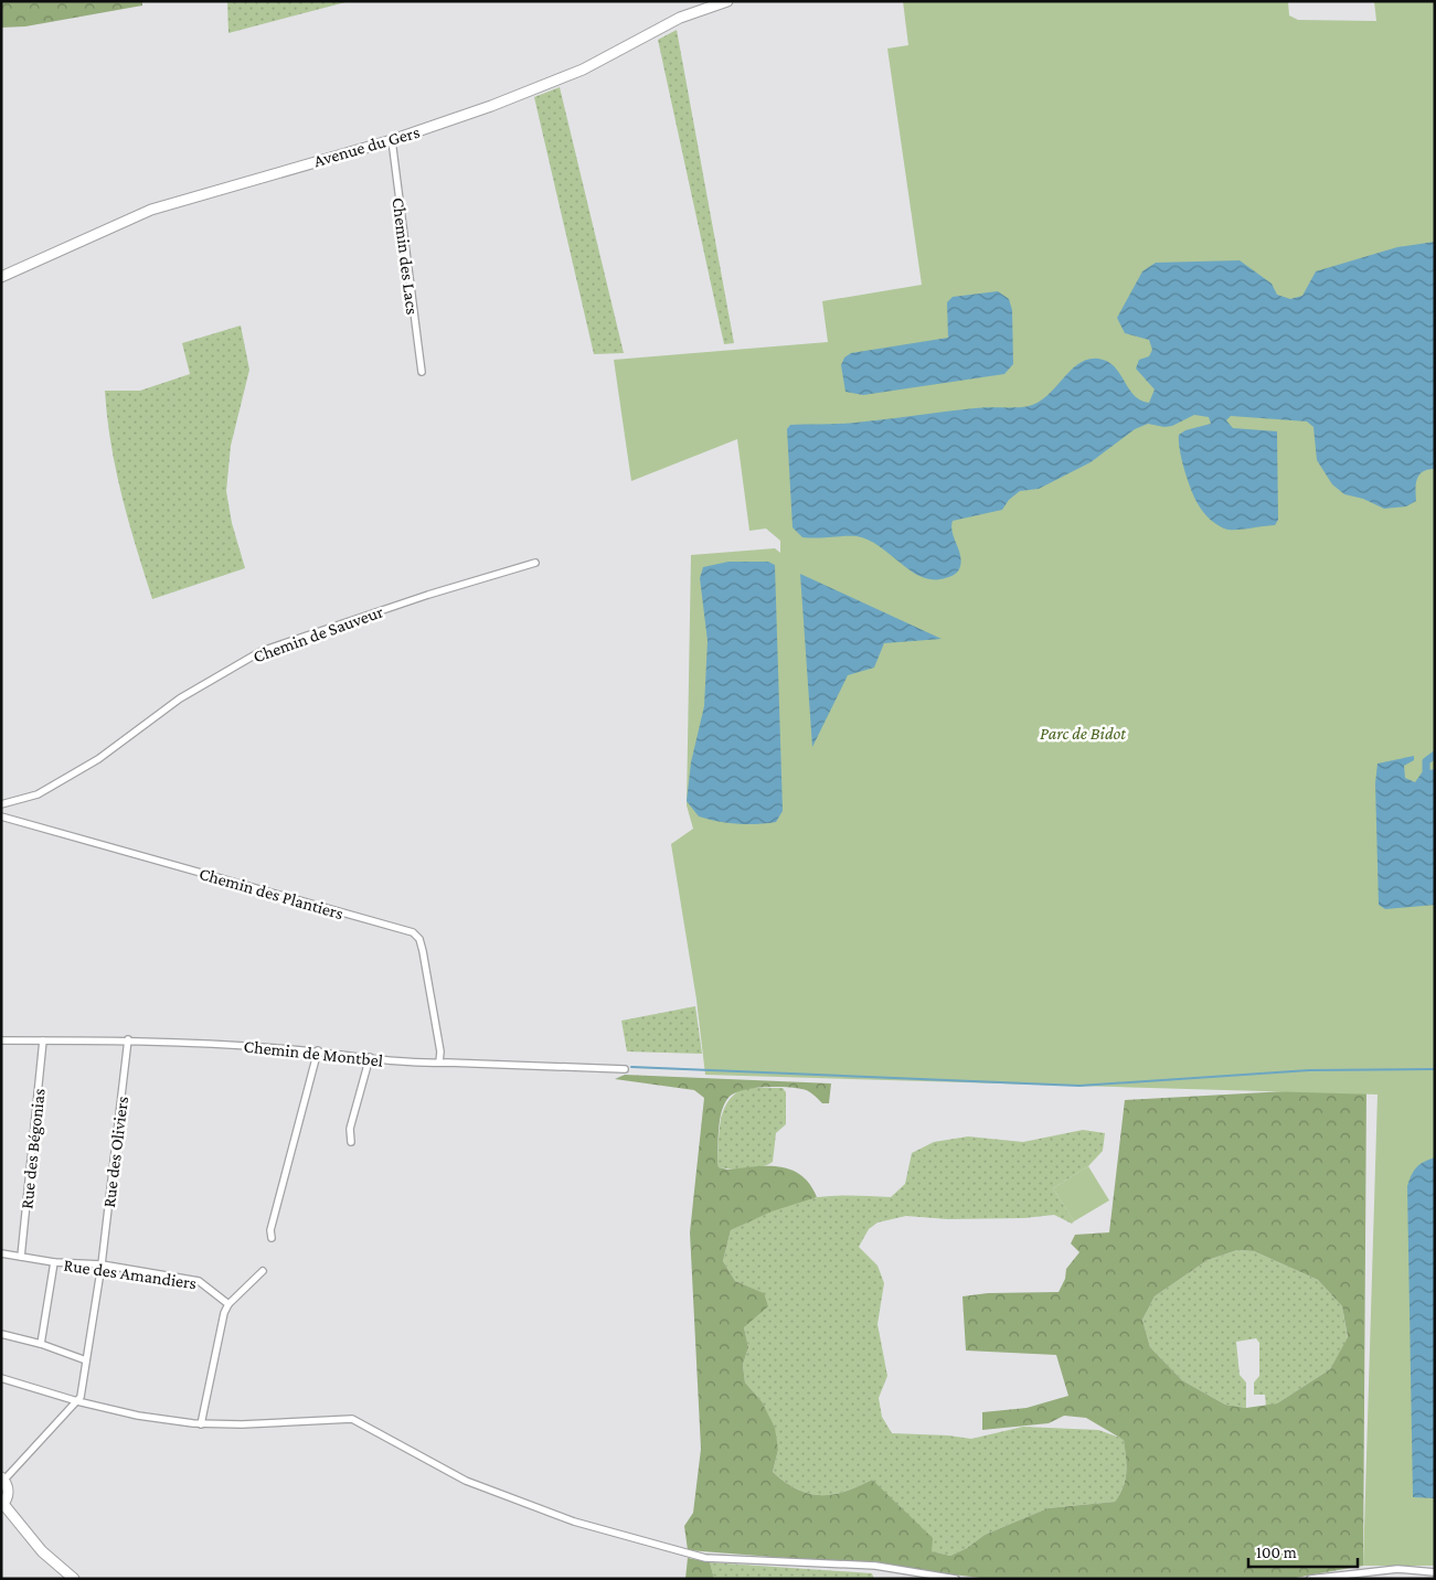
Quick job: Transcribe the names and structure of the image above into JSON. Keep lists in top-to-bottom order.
{
  "streets": {
    "main road": ["Avenue du Gers"],
    "street": [
      "Chemin des Lacs",
      "Chemin de Sauveur",
      "Chemin des Plantiers",
      "Chemin de Montbel",
      "Rue des Bégonias",
      "Rue des Oliviers",
      "Rue des Amandiers"
    ]
  },
  "crossings": [
    ["Avenue du Gers", "Chemin des Lacs"],
    ["Chemin des Plantiers", "Chemin de Montbel"],
    ["Chemin de Montbel", "Rue des Bégonias"],
    ["Chemin de Montbel", "Rue des Oliviers"],
    ["Rue des Bégonias", "Rue des Amandiers"],
    ["Rue des Oliviers", "Rue des Amandiers"]
  ],
  "parks": ["Parc de Bidot"],
  "scale_bar": "100 m"
}
